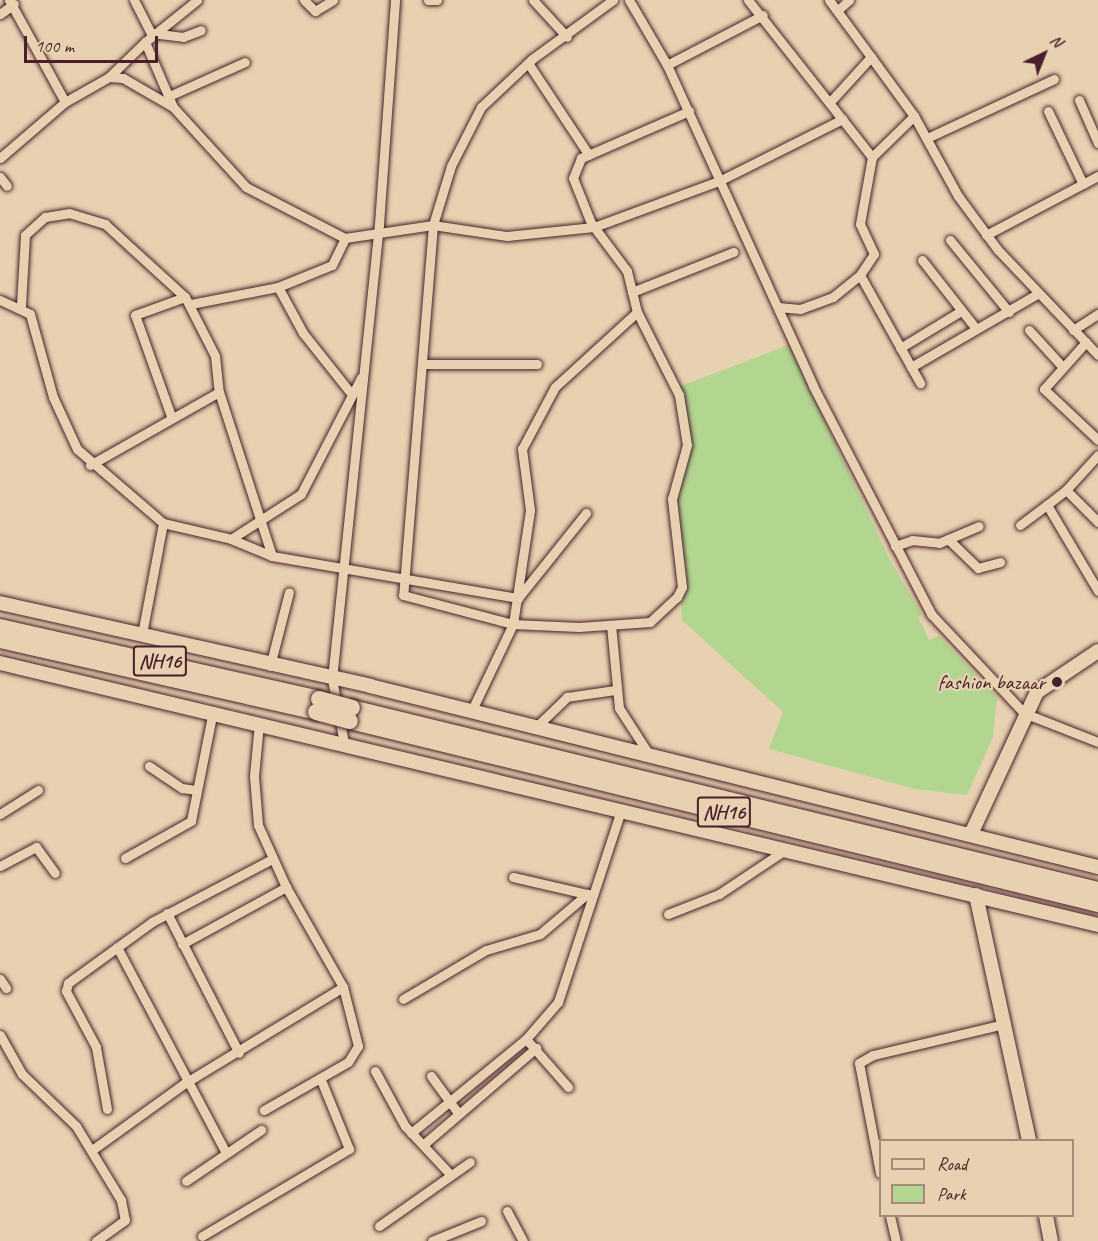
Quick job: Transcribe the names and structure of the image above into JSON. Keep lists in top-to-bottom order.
{
  "streets": {
    "highway": ["NH16"]
  },
  "places": ["fashion bazaar"],
  "legend": ["Road", "Park"],
  "scale_bar": "100 m",
  "north": "top right"
}
